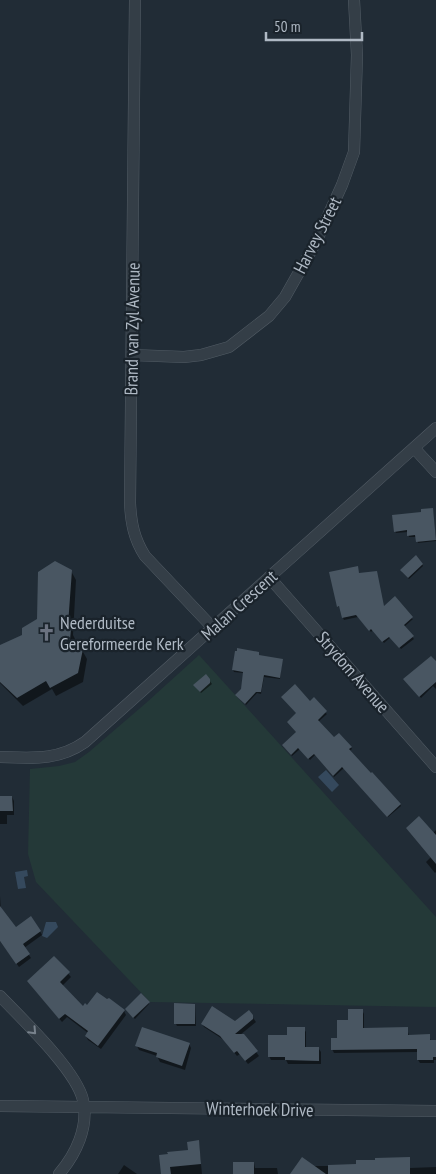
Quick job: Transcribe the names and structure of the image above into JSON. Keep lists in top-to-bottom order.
{
  "streets": {
    "street": [
      "Harvey Street",
      "Brand van Zyl Avenue",
      "Malan Crescent",
      "Strydom Avenue",
      "Winterhoek Drive"
    ]
  },
  "crossings": [
    ["Harvey Street", "Brand van Zyl Avenue"],
    ["Brand van Zyl Avenue", "Malan Crescent"],
    ["Malan Crescent", "Strydom Avenue"]
  ],
  "places": {
    "church": ["Nederduitse Gereformeerde Kerk"]
  },
  "scale_bar": "50 m"
}
